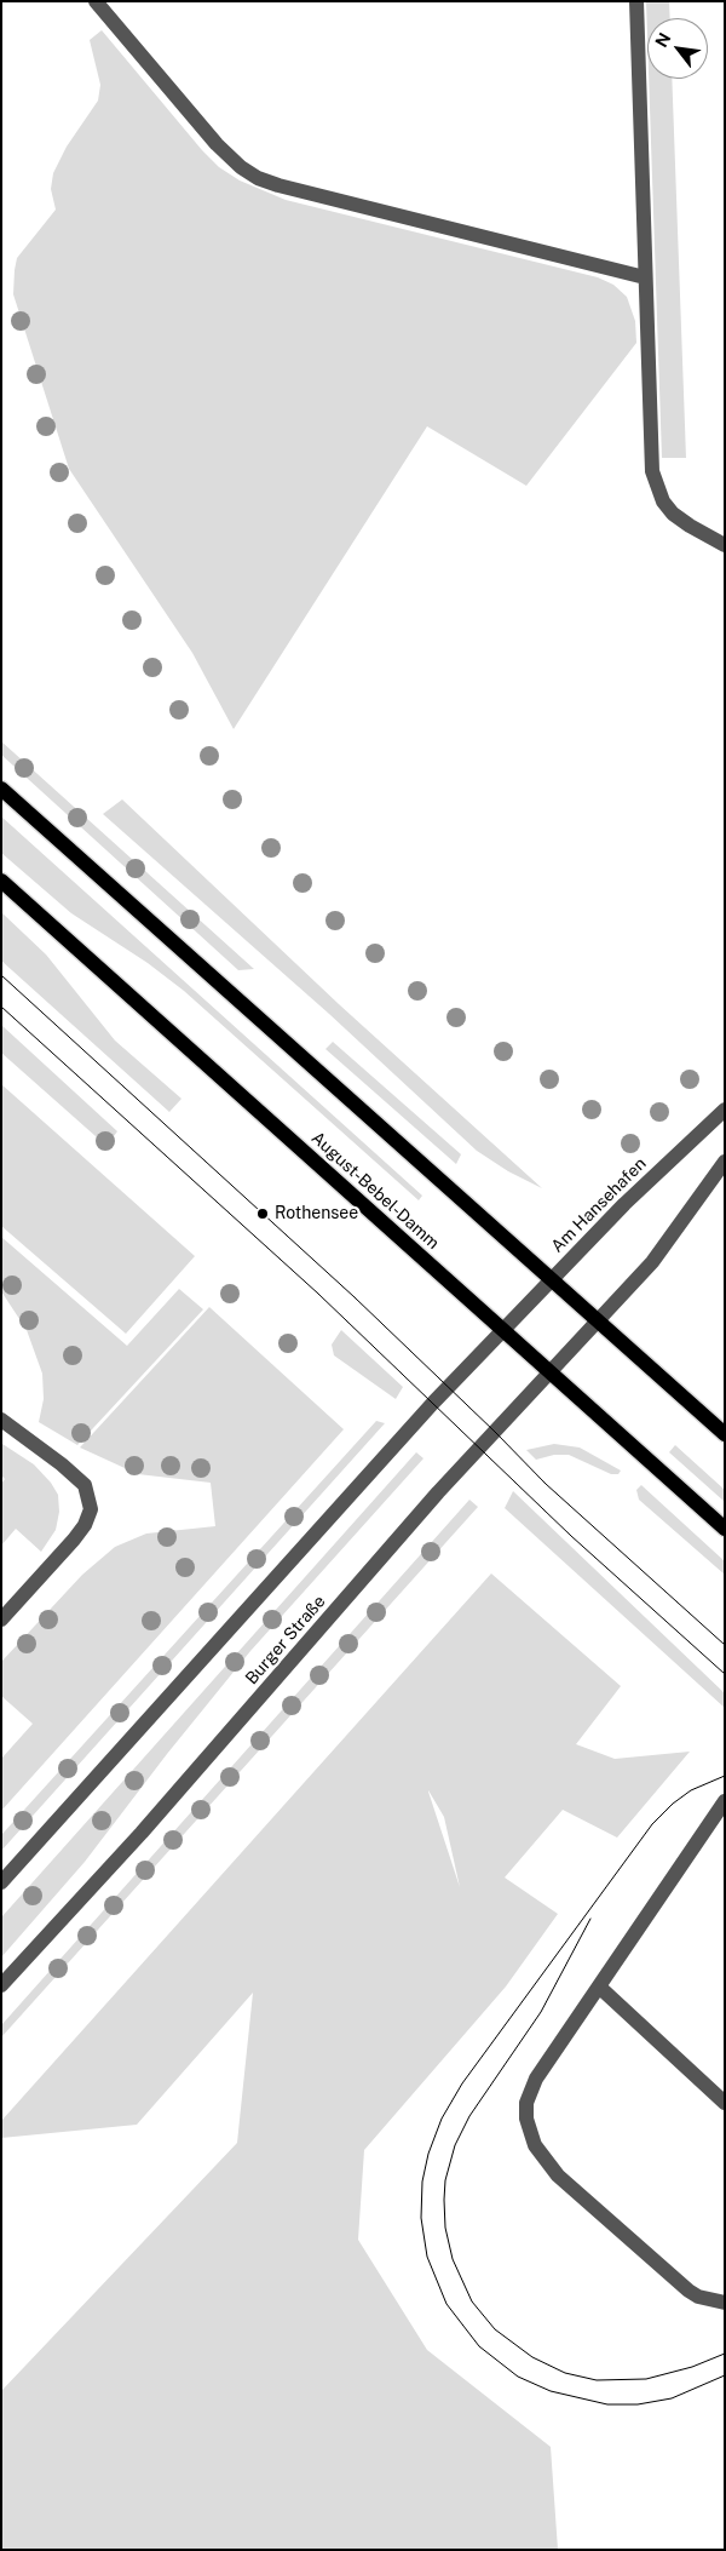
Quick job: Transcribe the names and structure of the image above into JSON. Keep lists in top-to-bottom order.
{
  "streets": {
    "main road": ["August-Bebel-Damm"],
    "street": ["Am Hansehafen", "Burger Straße"]
  },
  "crossings": [
    ["August-Bebel-Damm", "Am Hansehafen"],
    ["August-Bebel-Damm", "Burger Straße"]
  ],
  "places": ["Rothensee"],
  "north": "top left"
}
